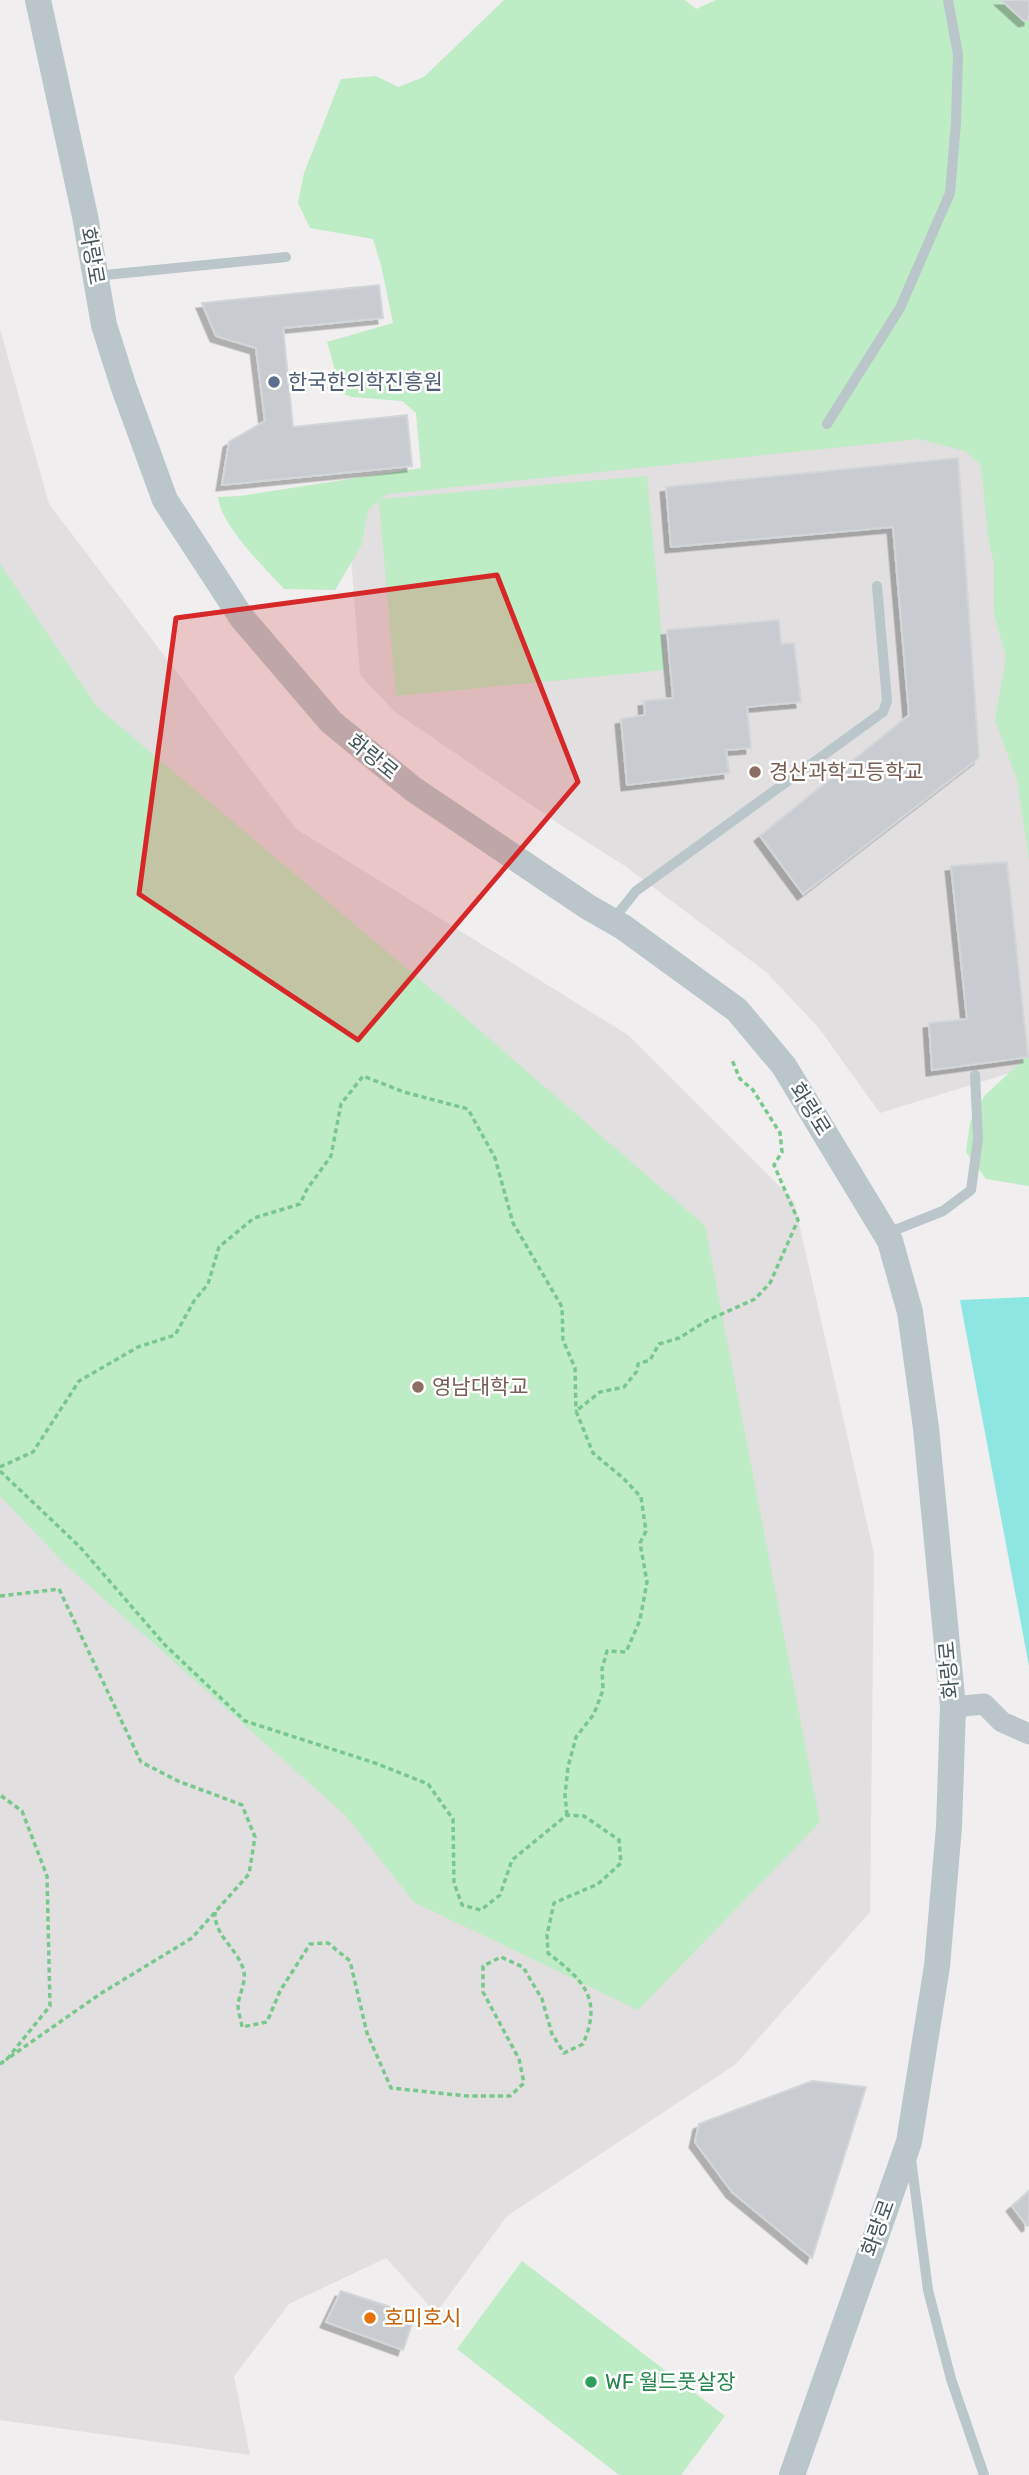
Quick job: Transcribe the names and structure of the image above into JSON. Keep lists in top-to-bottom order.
{
  "streets": {
    "street": ["화랑로"]
  },
  "places": [
    "한국한의학진흥원",
    "경산과학고등학교",
    "영남대학교",
    "호미호시",
    "WF 월드풋살장"
  ]
}
